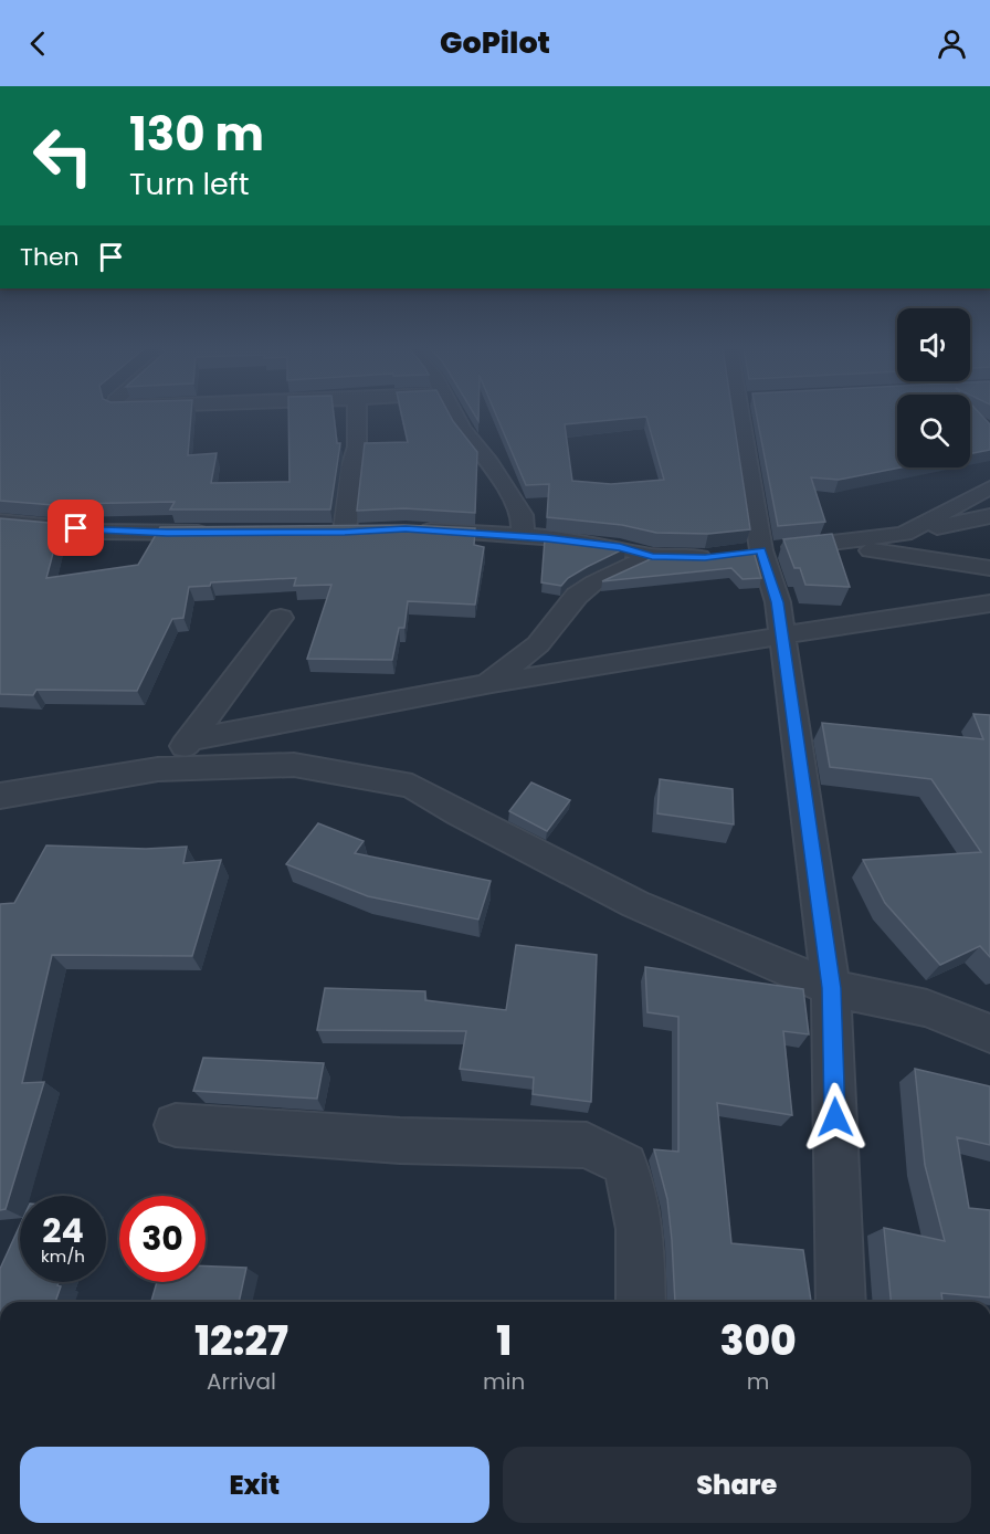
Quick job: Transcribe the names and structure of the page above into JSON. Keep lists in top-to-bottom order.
{
  "page": {
    "header": "GoPilot",
    "turn": ["130 m", "Turn left"],
    "then": "Then",
    "speed": "24 km/h",
    "limit": "30",
    "eta": [
      "12:27",
      "Arrival",
      "1",
      "min",
      "300",
      "m"
    ],
    "buttons": ["Exit", "Share"]
  }
}
